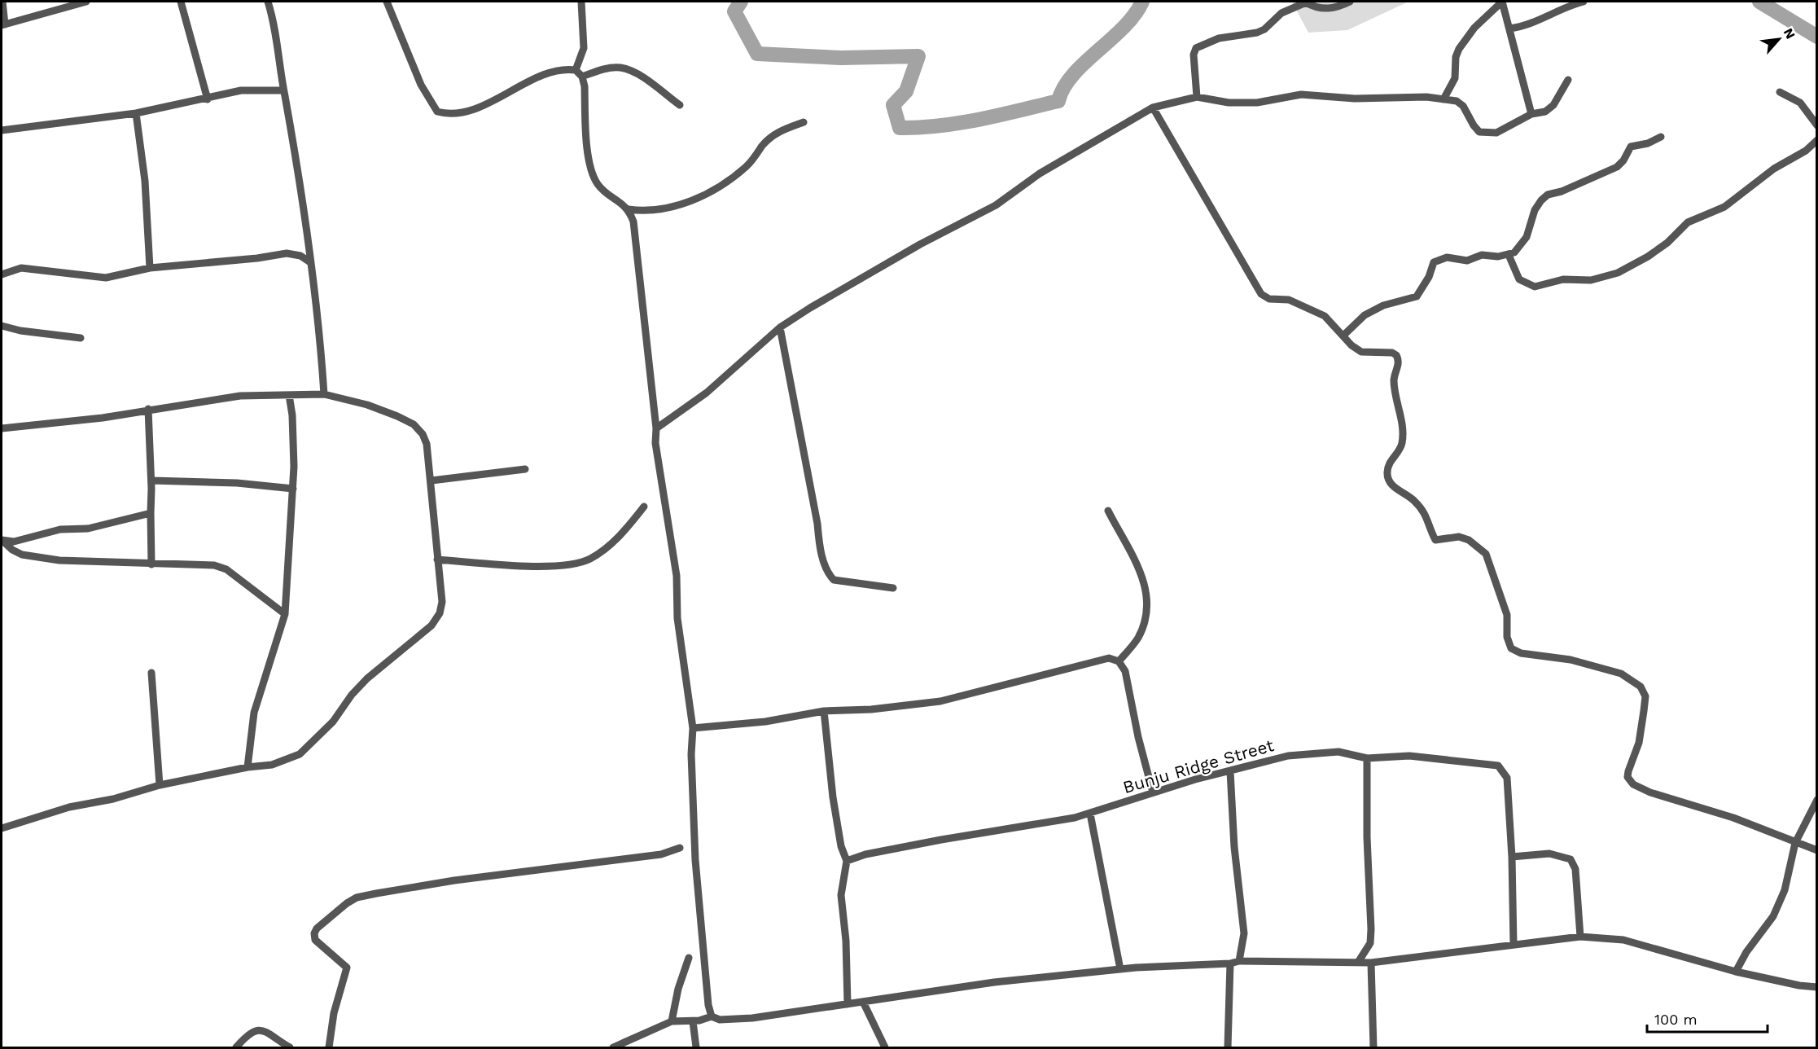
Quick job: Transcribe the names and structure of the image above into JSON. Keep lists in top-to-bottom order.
{
  "streets": {
    "street": ["Bunju Ridge Street"]
  },
  "scale_bar": "100 m",
  "north": "top right"
}
